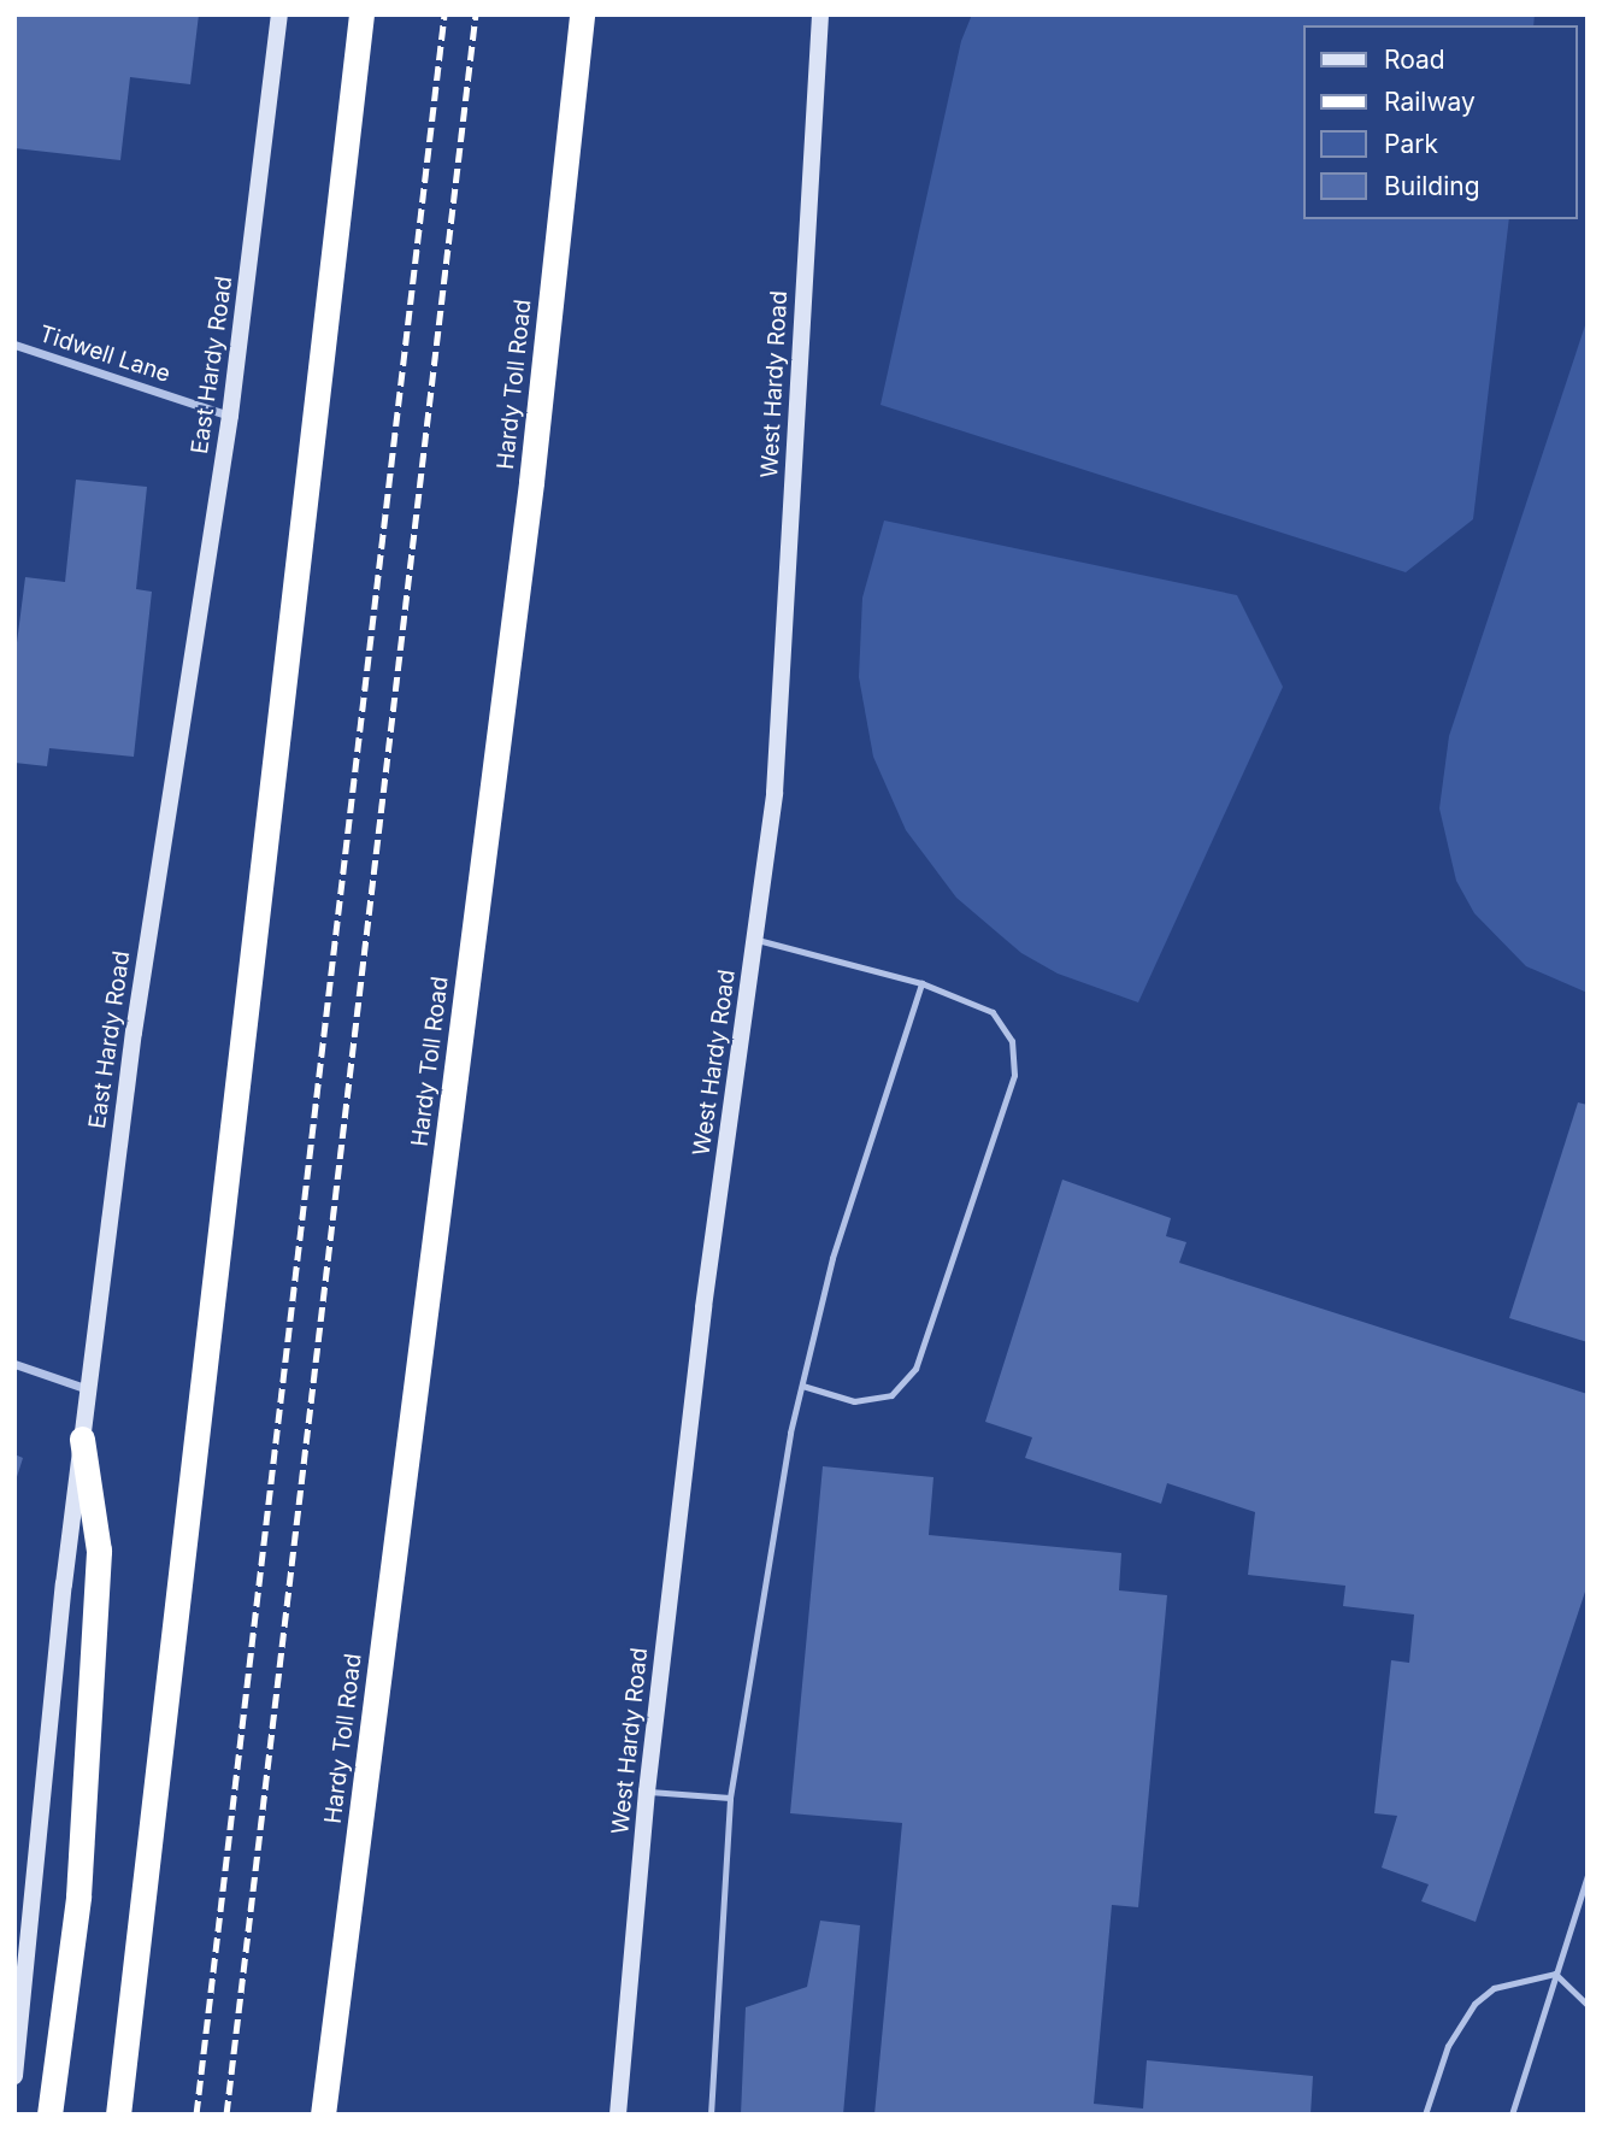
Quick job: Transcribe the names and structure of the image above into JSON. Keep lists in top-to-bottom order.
{
  "streets": {
    "highway": ["Hardy Toll Road"],
    "main road": ["East Hardy Road", "West Hardy Road"],
    "street": ["Tidwell Lane"]
  },
  "crossings": [
    ["Tidwell Lane", "East Hardy Road"]
  ],
  "legend": [
    "Road",
    "Railway",
    "Park",
    "Building"
  ]
}
